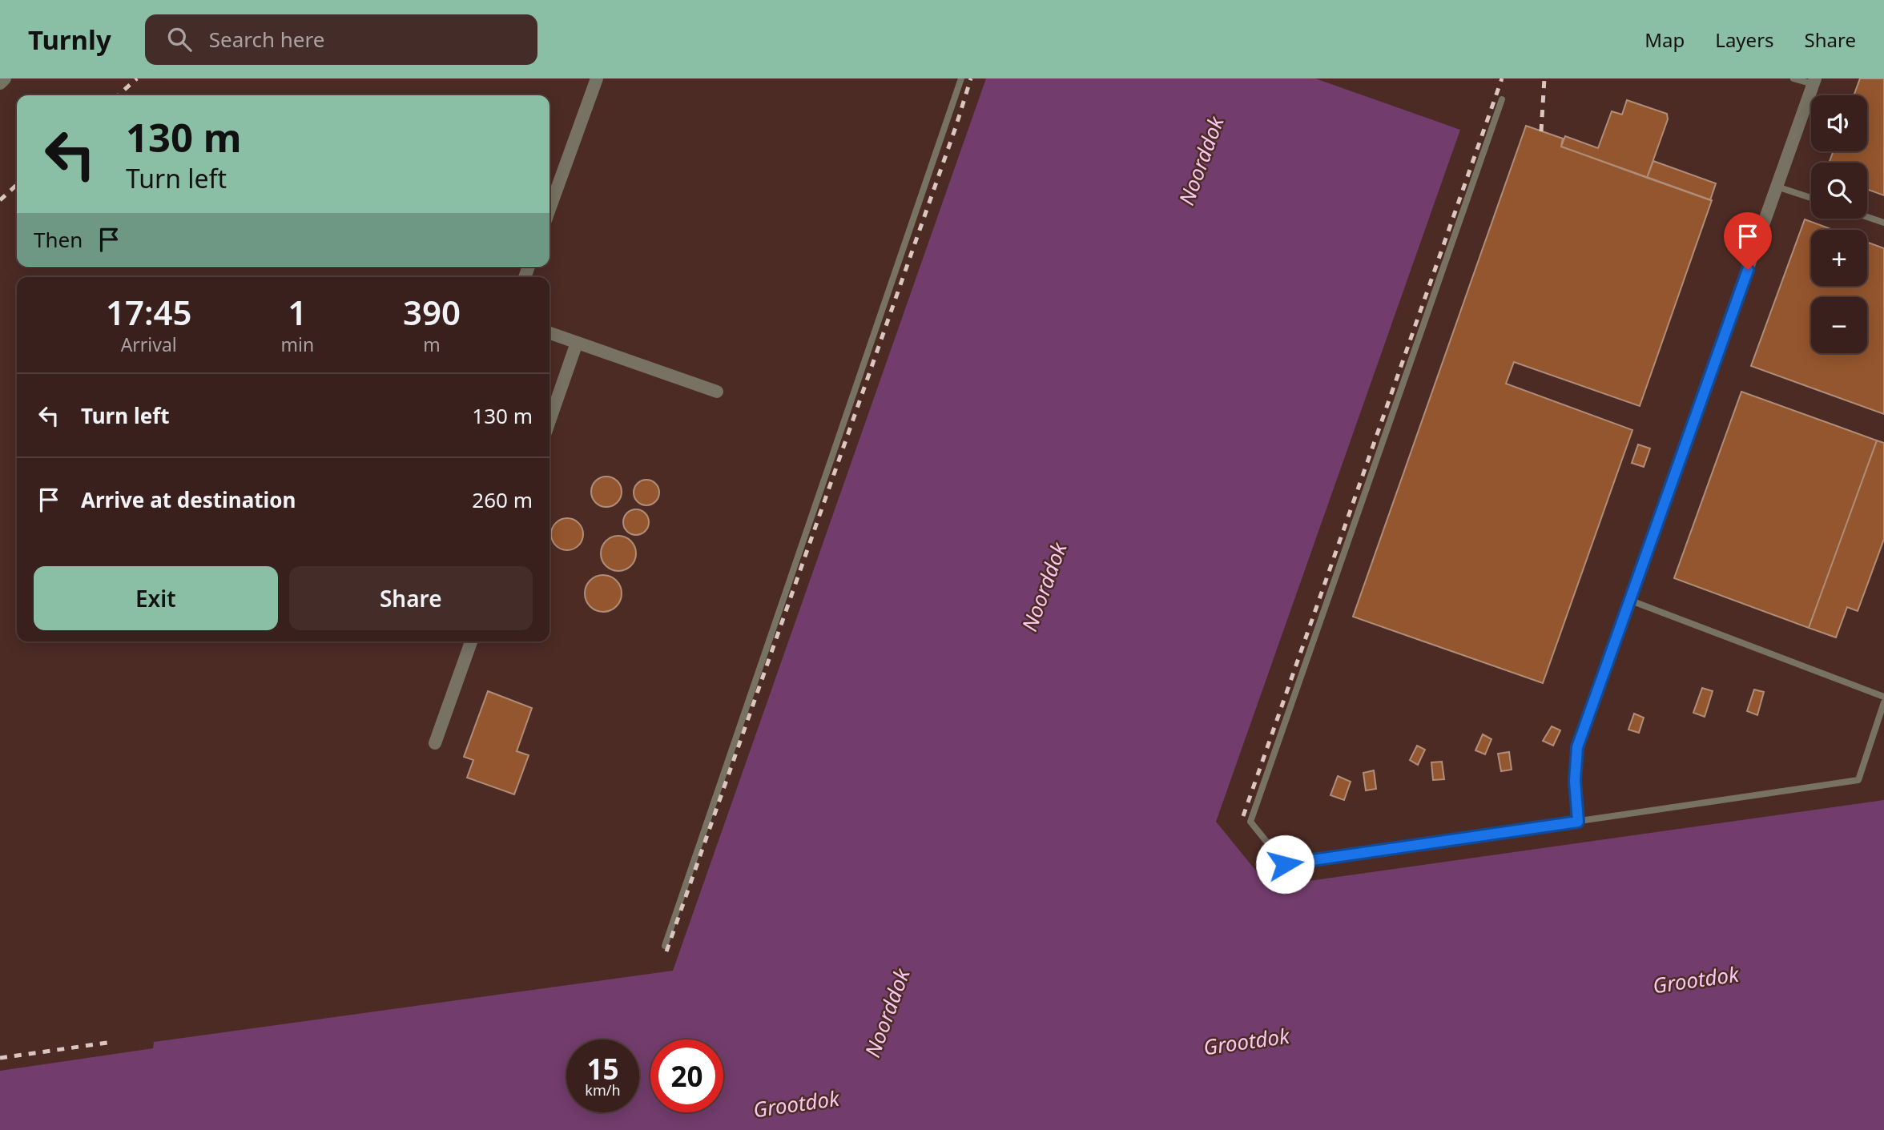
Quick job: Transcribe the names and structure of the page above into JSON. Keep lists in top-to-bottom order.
{
  "water": ["Noorddok", "Grootdok"],
  "page": {
    "header": "Turnly",
    "search": "Search here",
    "nav": ["Map", "Layers", "Share"],
    "map_buttons": ["+", "−"],
    "turn": ["130 m", "Turn left"],
    "then": "Then",
    "eta": [
      "17:45",
      "Arrival",
      "1",
      "min",
      "390",
      "m"
    ],
    "list": [
      {
        "name": "Turn left",
        "value": "130 m"
      },
      {
        "name": "Arrive at destination",
        "value": "260 m"
      }
    ],
    "buttons": ["Exit", "Share"],
    "speed": "15 km/h",
    "limit": "20"
  }
}
